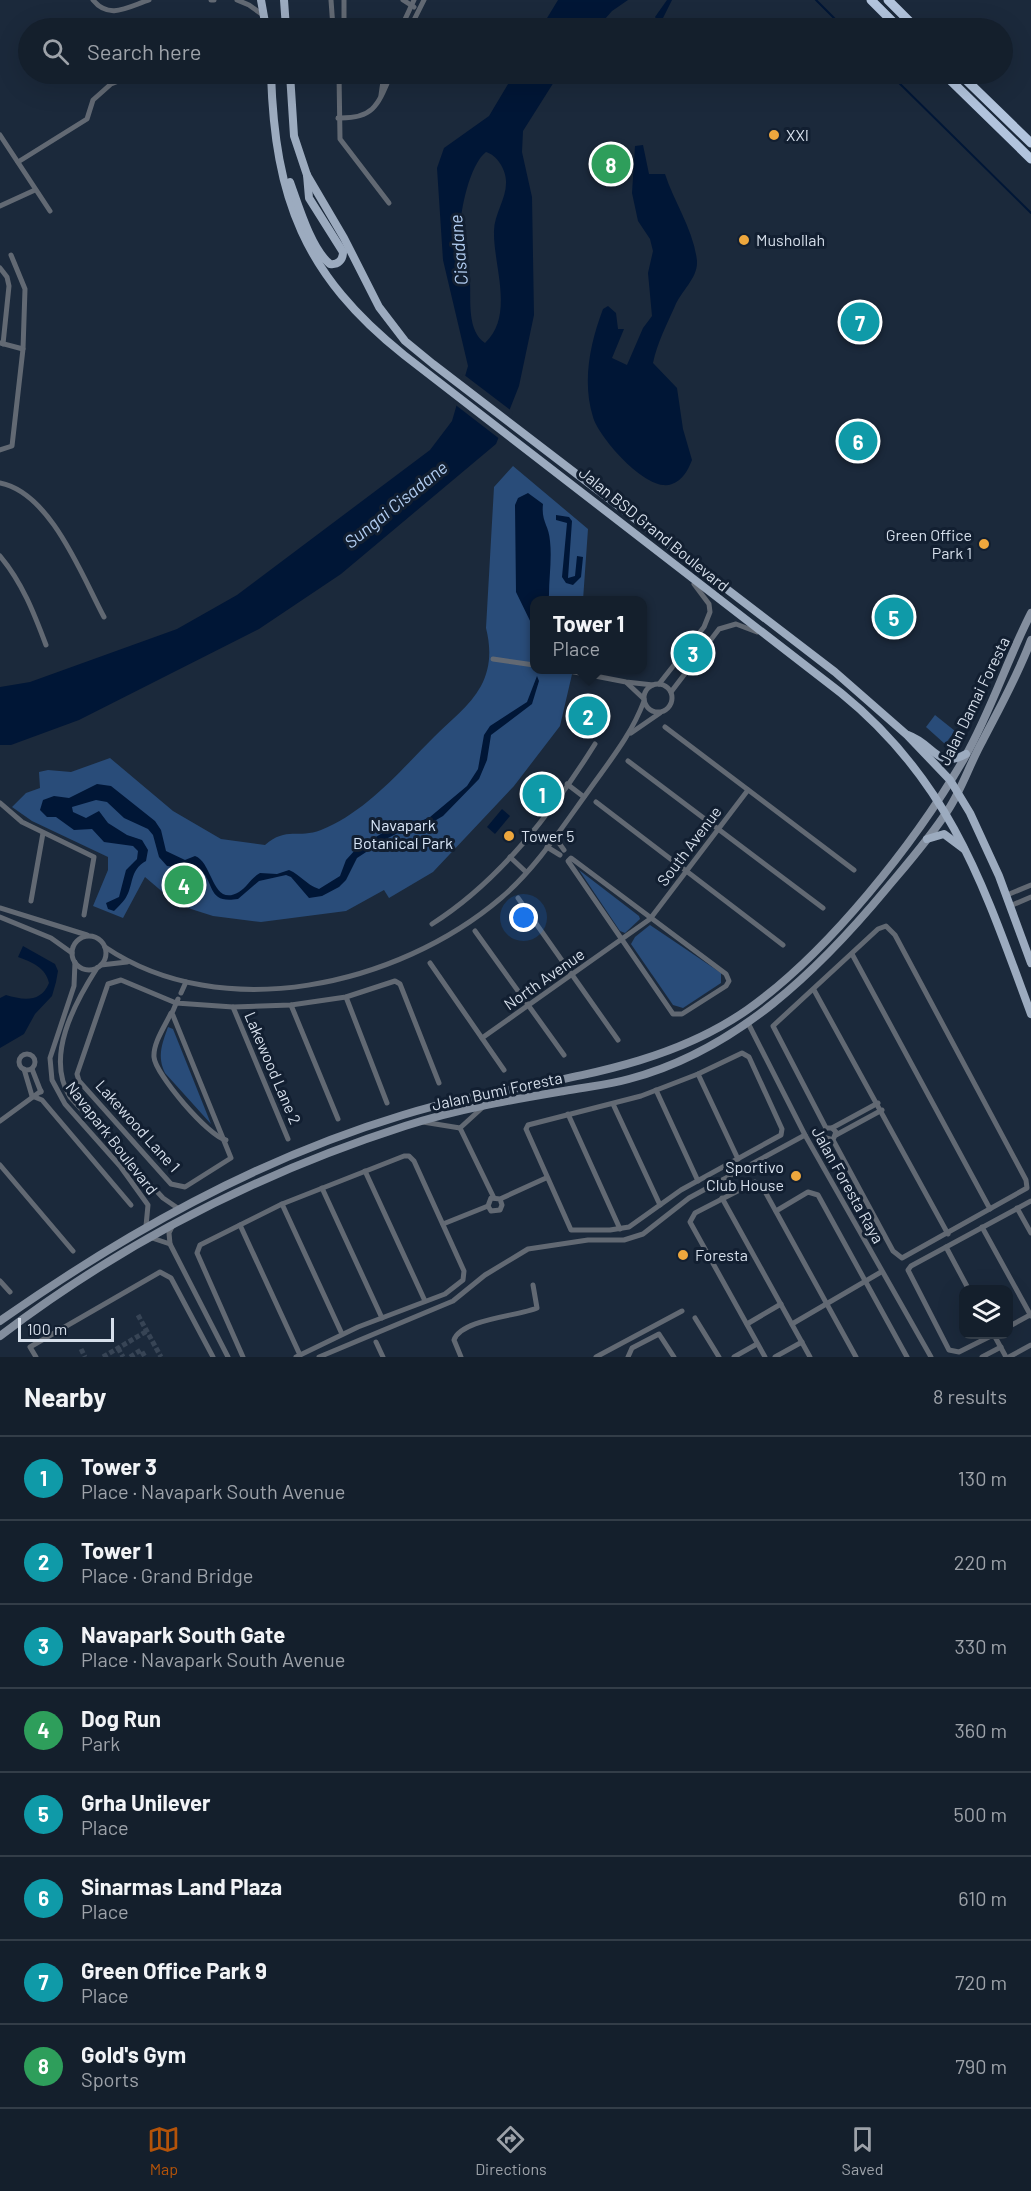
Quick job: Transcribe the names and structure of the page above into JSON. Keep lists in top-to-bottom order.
{
  "streets": {
    "main road": ["Jalan BSD Grand Boulevard", "Jalan Damai Foresta", "Jalan Bumi Foresta"],
    "street": [
      "South Avenue",
      "North Avenue",
      "Lakewood Lane 2",
      "Lakewood Lane 1",
      "Navapark Boulevard",
      "Jalan Foresta Raya"
    ]
  },
  "crossings": [
    ["Jalan BSD Grand Boulevard", "Jalan Damai Foresta"],
    ["Jalan BSD Grand Boulevard", "Jalan Bumi Foresta"],
    ["Jalan Damai Foresta", "Jalan Bumi Foresta"],
    ["South Avenue", "North Avenue"],
    ["Jalan Bumi Foresta", "Navapark Boulevard"],
    ["Jalan Bumi Foresta", "Jalan Foresta Raya"]
  ],
  "water": ["Cisadane", "Sungai Cisadane"],
  "parks": ["Navapark Botanical Park"],
  "places": [
    "XXI",
    "Mushollah",
    "Green Office Park 1",
    "Tower 5",
    "Sportivo Club House",
    "Foresta"
  ],
  "scale_bar": "100 m",
  "page": {
    "search": "Search here",
    "pins": [
      "8",
      "7",
      "6",
      "5",
      "3",
      "2",
      "1",
      "4"
    ],
    "popup": ["Tower 1", "Place"],
    "scale": "100 m",
    "heading": ["Nearby", "8 results"],
    "list": [
      {
        "mark": "1",
        "name": "Tower 3",
        "note": "Place · Navapark South Avenue",
        "value": "130 m"
      },
      {
        "mark": "2",
        "name": "Tower 1",
        "note": "Place · Grand Bridge",
        "value": "220 m"
      },
      {
        "mark": "3",
        "name": "Navapark South Gate",
        "note": "Place · Navapark South Avenue",
        "value": "330 m"
      },
      {
        "mark": "4",
        "name": "Dog Run",
        "note": "Park",
        "value": "360 m"
      },
      {
        "mark": "5",
        "name": "Grha Unilever",
        "note": "Place",
        "value": "500 m"
      },
      {
        "mark": "6",
        "name": "Sinarmas Land Plaza",
        "note": "Place",
        "value": "610 m"
      },
      {
        "mark": "7",
        "name": "Green Office Park 9",
        "note": "Place",
        "value": "720 m"
      },
      {
        "mark": "8",
        "name": "Gold's Gym",
        "note": "Sports",
        "value": "790 m"
      }
    ],
    "nav": ["Map", "Directions", "Saved"]
  }
}
